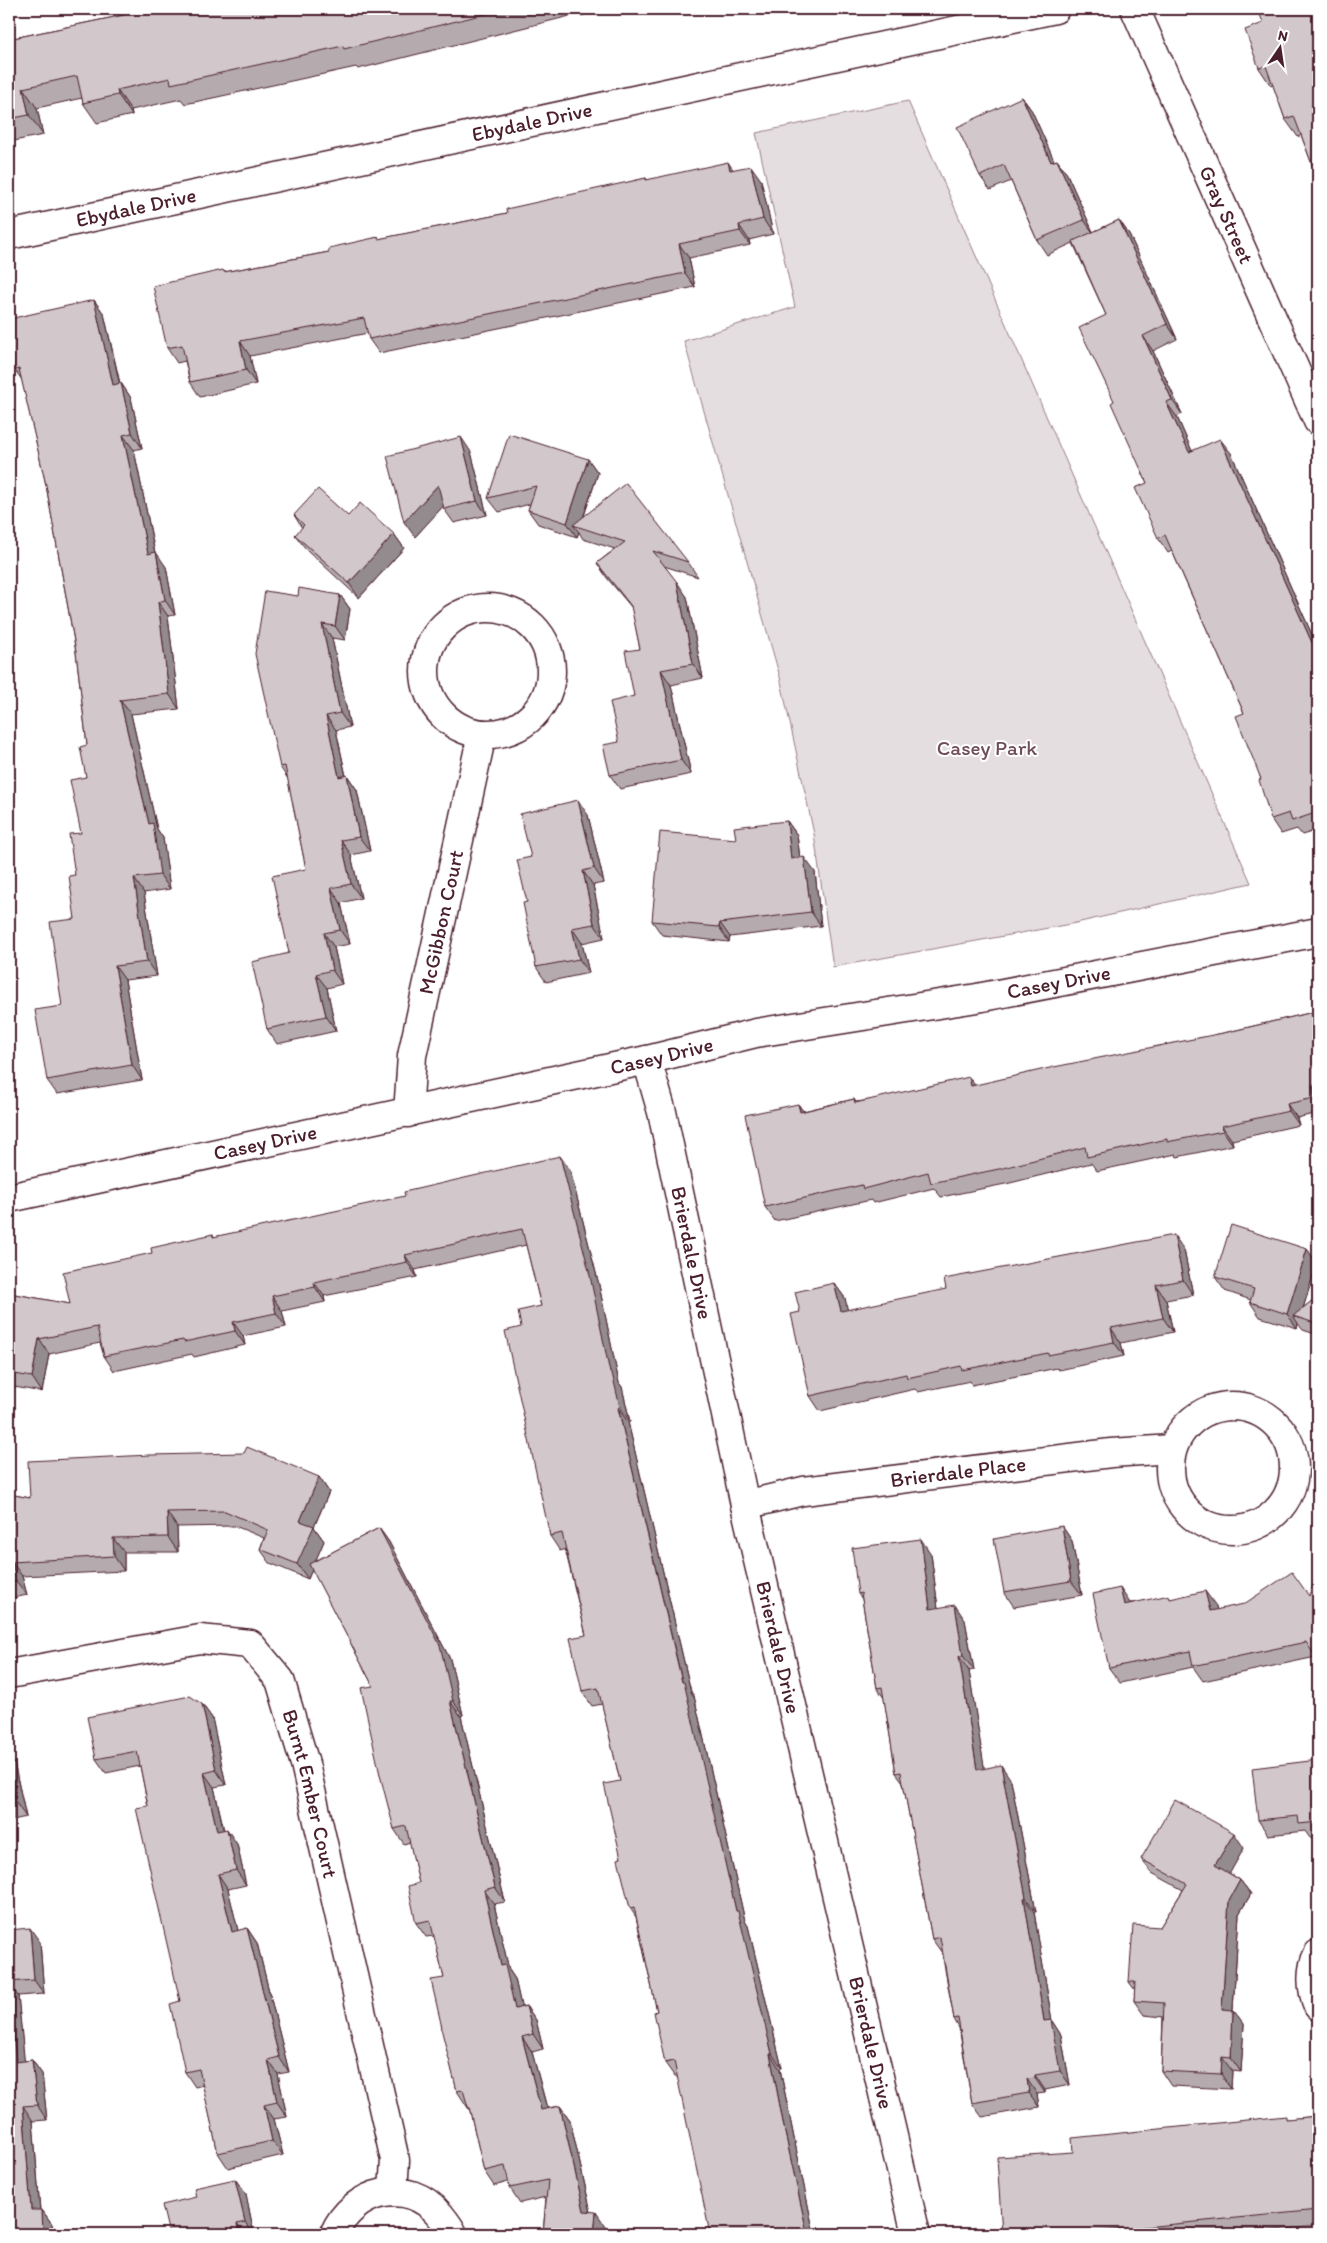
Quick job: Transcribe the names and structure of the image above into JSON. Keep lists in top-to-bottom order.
{
  "streets": {
    "street": [
      "Ebydale Drive",
      "Gray Street",
      "McGibbon Court",
      "Casey Drive",
      "Brierdale Drive",
      "Brierdale Place",
      "Burnt Ember Court"
    ]
  },
  "crossings": [
    ["McGibbon Court", "Casey Drive"],
    ["Casey Drive", "Brierdale Drive"],
    ["Brierdale Drive", "Brierdale Place"]
  ],
  "parks": ["Casey Park"],
  "north": "top"
}
